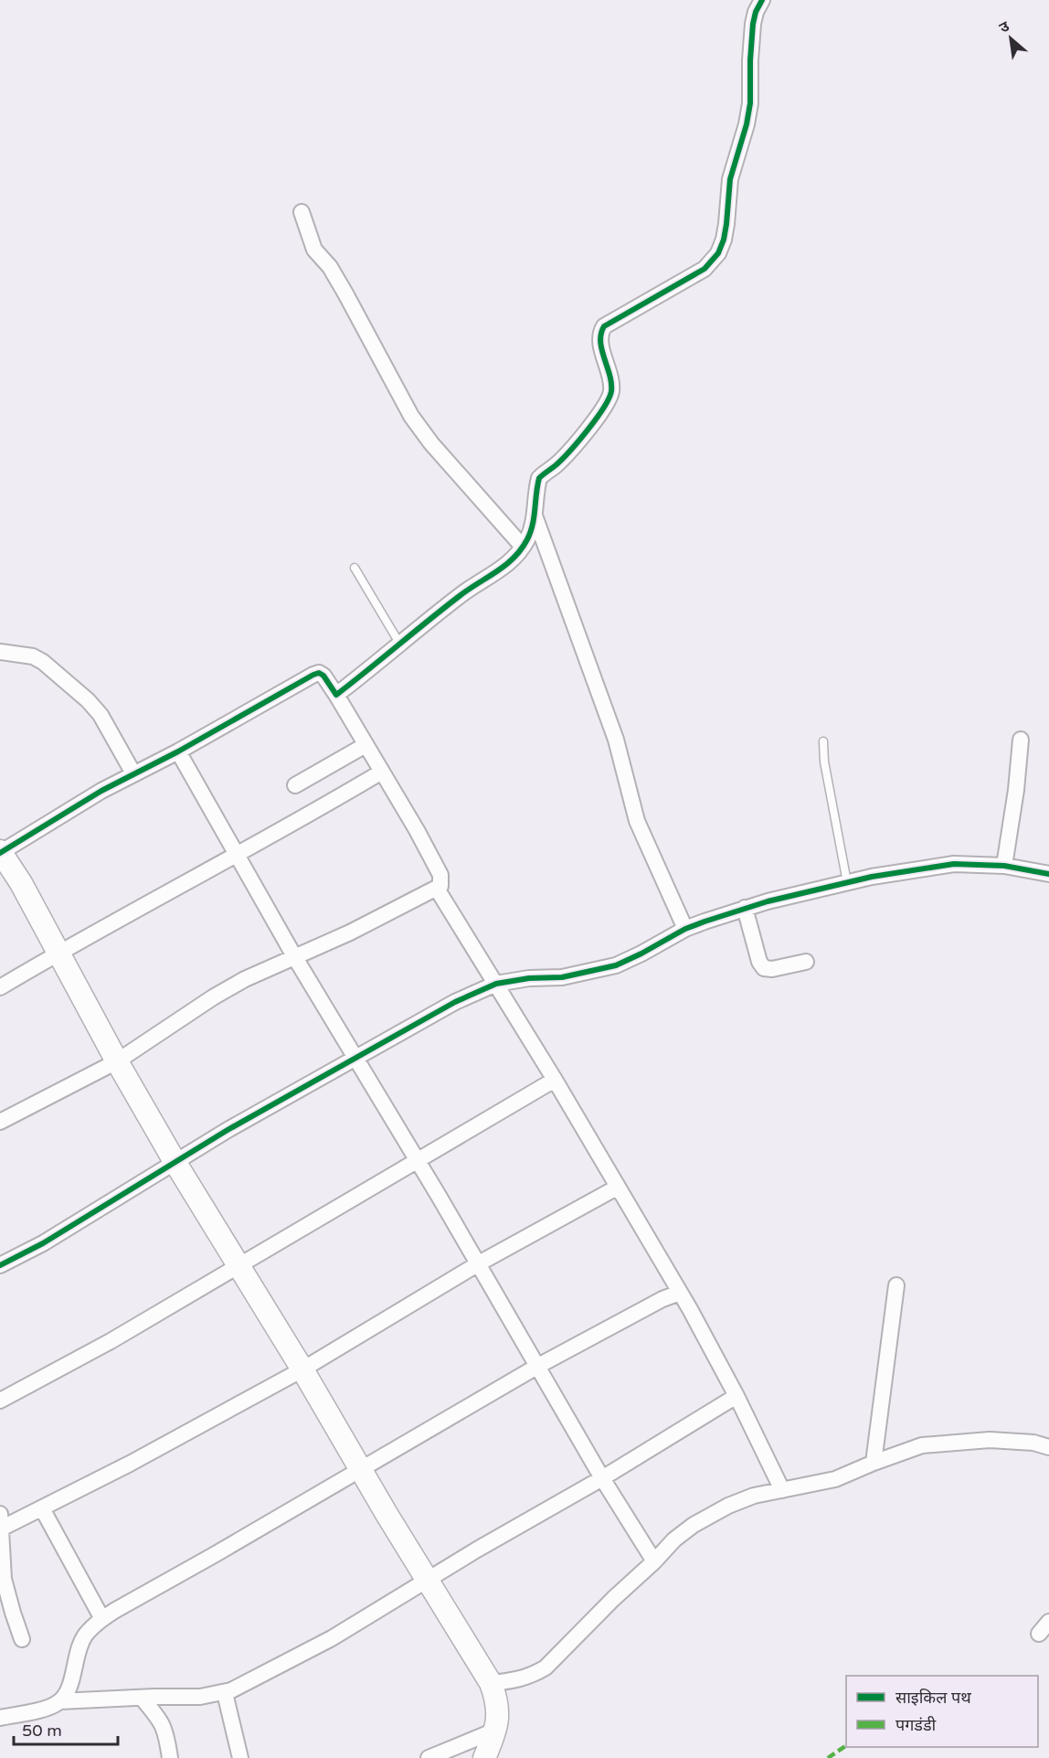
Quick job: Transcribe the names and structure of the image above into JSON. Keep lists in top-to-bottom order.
{
  "legend": ["साइकिल पथ", "पगडंडी"],
  "scale_bar": "50 m",
  "north": "top left"
}
